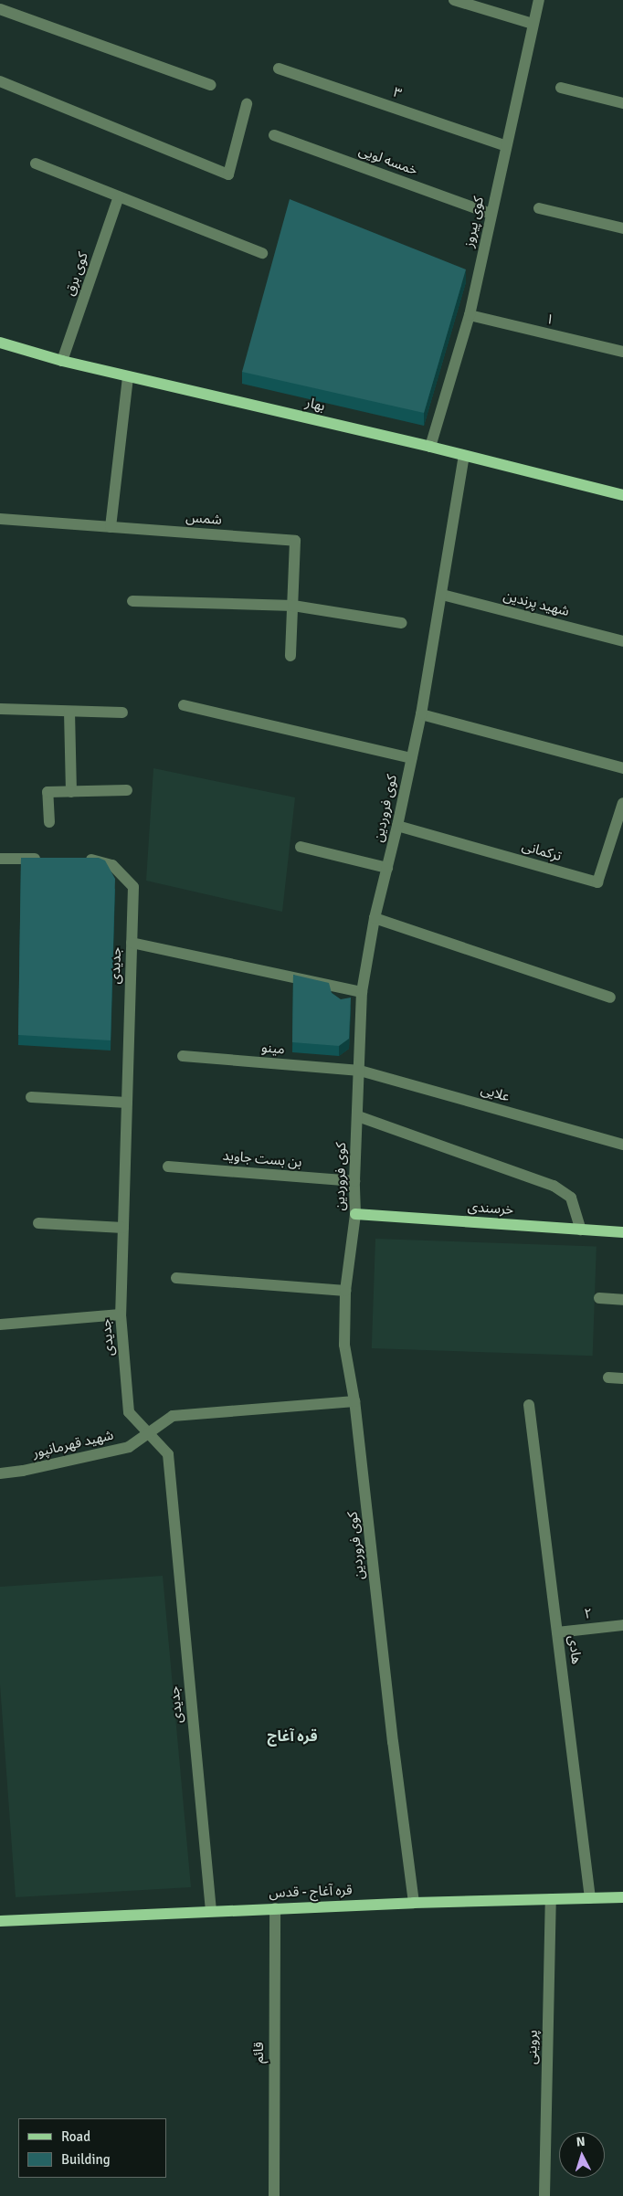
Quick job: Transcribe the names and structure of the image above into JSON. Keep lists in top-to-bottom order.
{
  "streets": {
    "main road": ["بهار", "خرسندی", "قره آغاج - قدس"],
    "street": [
      "۳",
      "خمسه لویی",
      "کوی پیروز",
      "کوی برق",
      "۱",
      "شمس",
      "شهید پرندین",
      "کوی فروردین",
      "ترکمانی",
      "جدیدی",
      "مینو",
      "علایی",
      "بن بست جاوید",
      "شهید قهرمانپور",
      "۲",
      "هادی",
      "پروینی",
      "قائم"
    ]
  },
  "crossings": [
    ["۳", "کوی پیروز"],
    ["خمسه لویی", "کوی پیروز"],
    ["کوی پیروز", "۱"],
    ["کوی پیروز", "بهار"],
    ["کوی برق", "بهار"],
    ["بهار", "کوی فروردین"],
    ["شهید پرندین", "کوی فروردین"],
    ["کوی فروردین", "ترکمانی"],
    ["کوی فروردین", "مینو"],
    ["کوی فروردین", "علایی"],
    ["کوی فروردین", "بن بست جاوید"],
    ["کوی فروردین", "خرسندی"],
    ["کوی فروردین", "شهید قهرمانپور"],
    ["کوی فروردین", "قره آغاج - قدس"],
    ["جدیدی", "شهید قهرمانپور"],
    ["جدیدی", "قره آغاج - قدس"],
    ["مینو", "علایی"],
    ["۲", "هادی"],
    ["هادی", "قره آغاج - قدس"],
    ["قره آغاج - قدس", "پروینی"],
    ["قره آغاج - قدس", "قائم"]
  ],
  "districts": ["قره آغاج"],
  "legend": ["Road", "Building"],
  "north": "top"
}
